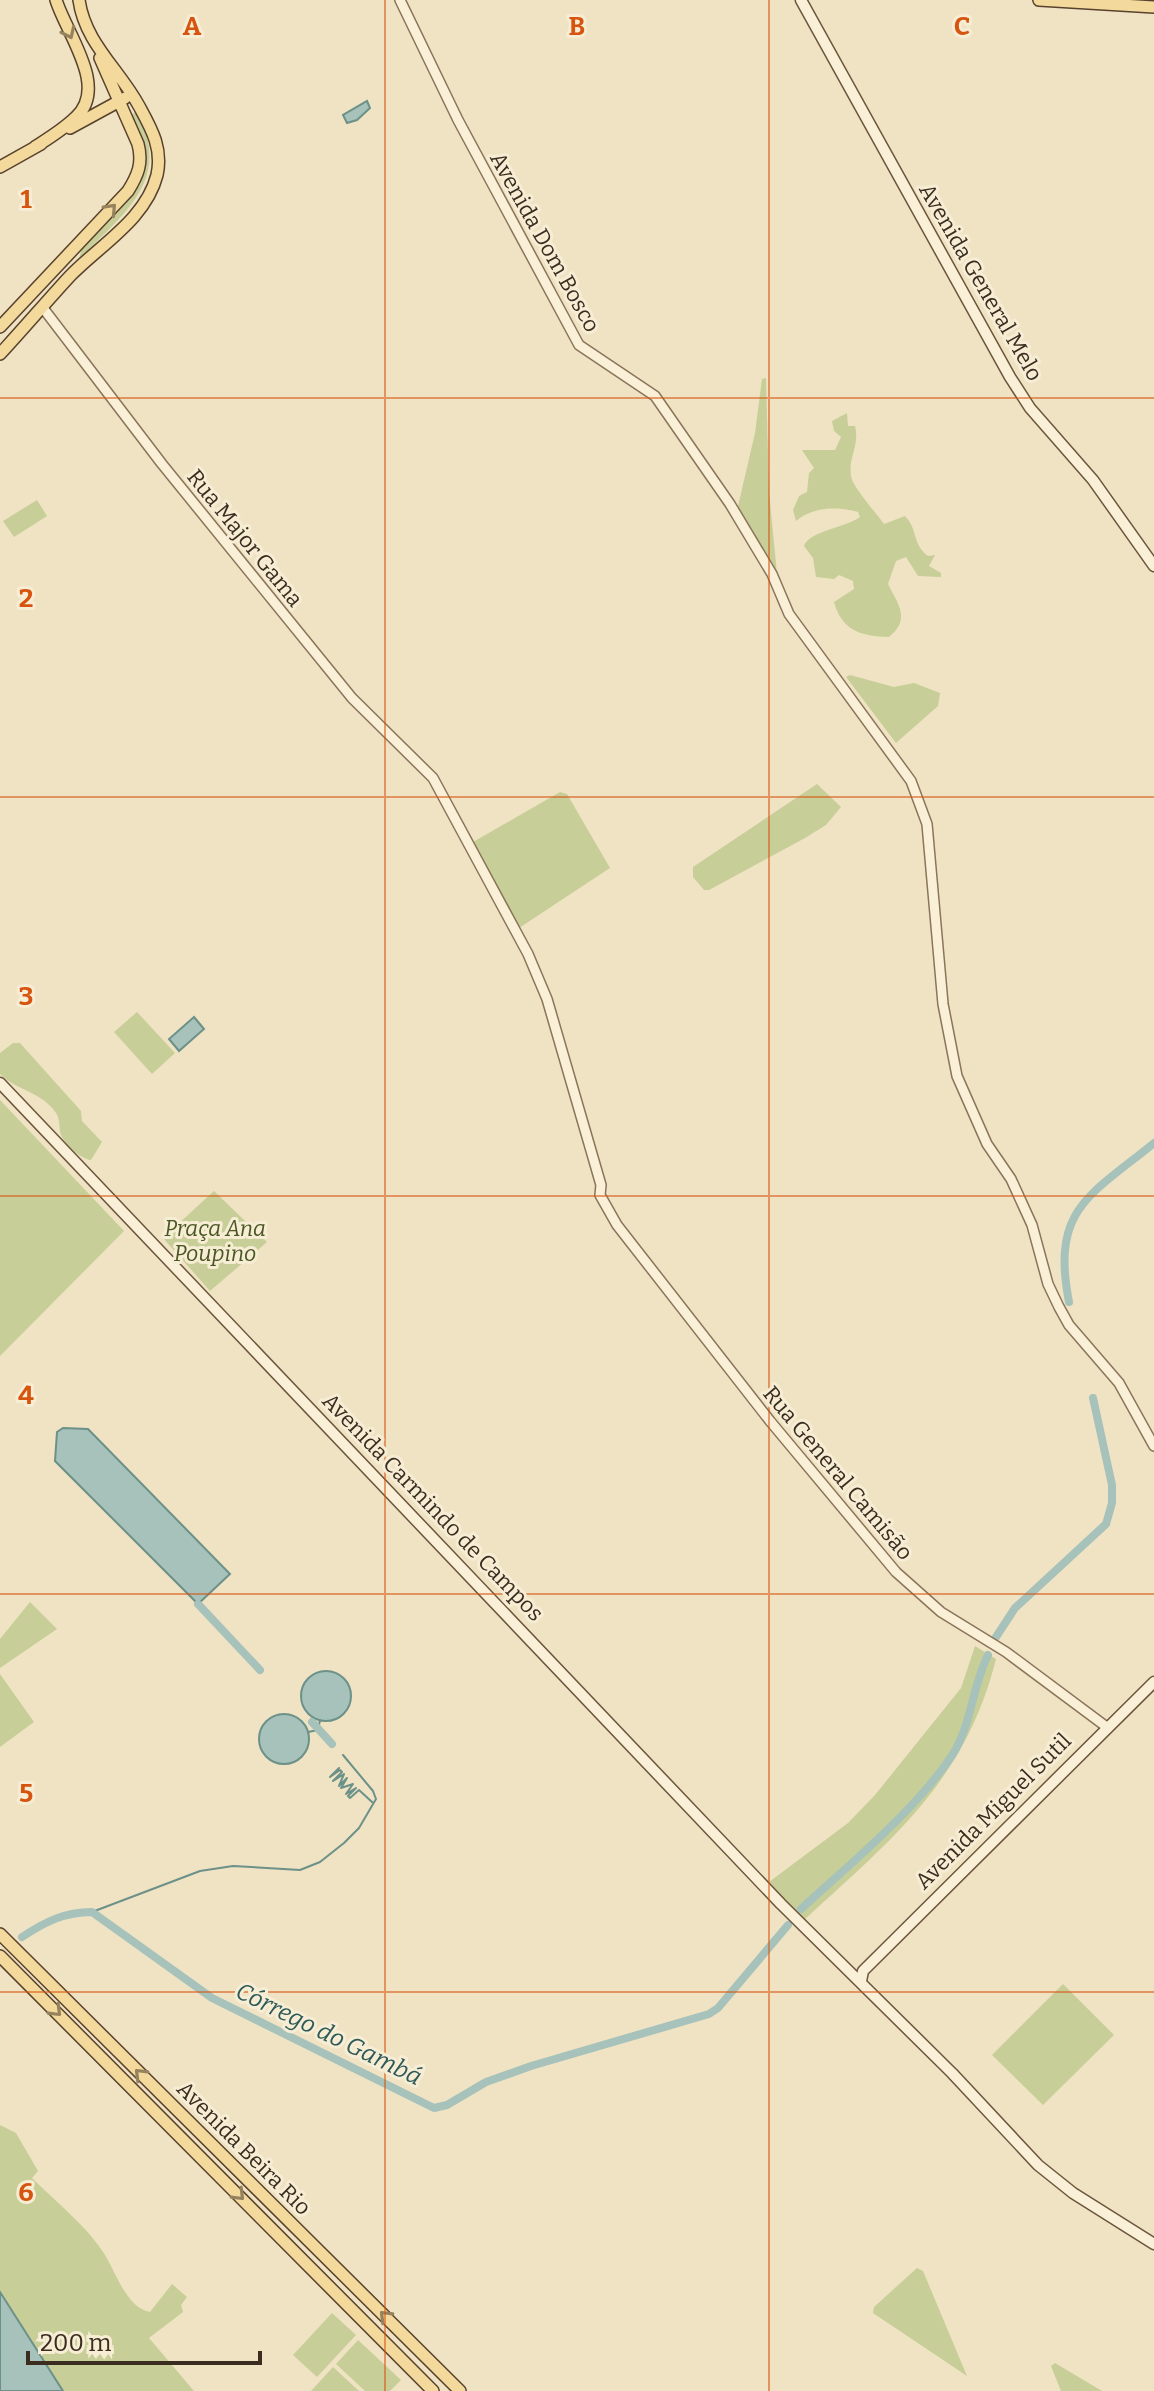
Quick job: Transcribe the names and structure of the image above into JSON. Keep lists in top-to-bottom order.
{
  "streets": {
    "main road": [
      "Avenida General Melo",
      "Avenida Carmindo de Campos",
      "Avenida Miguel Sutil",
      "Avenida Beira Rio"
    ],
    "street": ["Avenida Dom Bosco", "Rua Major Gama", "Rua General Camisão"]
  },
  "crossings": [
    ["Rua Major Gama", "Rua General Camisão"],
    ["Rua General Camisão", "Avenida Miguel Sutil"],
    ["Avenida Carmindo de Campos", "Avenida Miguel Sutil"]
  ],
  "water": ["Córrego do Gambá"],
  "parks": ["Praça Ana Poupino"],
  "scale_bar": "200 m",
  "grid": {
    "columns": ["A", "B", "C"],
    "rows": [
      "1",
      "2",
      "3",
      "4",
      "5",
      "6"
    ]
  }
}
